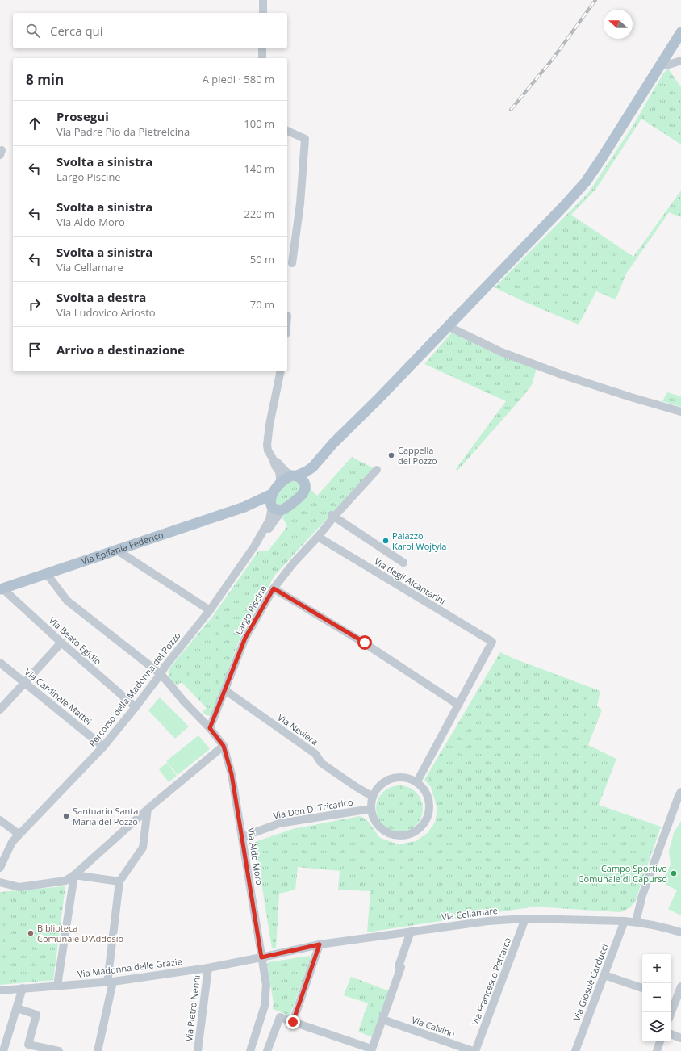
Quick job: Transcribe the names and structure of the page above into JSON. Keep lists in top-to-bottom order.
{
  "streets": {
    "main road": ["Via Epifania Federico"],
    "street": [
      "Via degli Alcantarini",
      "Largo Piscine",
      "Via Beato Egidio",
      "Percorso della Madonna del Pozzo",
      "Via Cardinale Mattei",
      "Via Neviera",
      "Via Don D. Tricarico",
      "Via Aldo Moro",
      "Via Cellamare",
      "Via Madonna delle Grazie",
      "Via Francesco Petrarca",
      "Via Giosuè Carducci",
      "Via Pietro Nenni",
      "Via Calvino"
    ]
  },
  "crossings": [
    ["Via Epifania Federico", "Via Beato Egidio"],
    ["Via Epifania Federico", "Via Aldo Moro"],
    ["Via degli Alcantarini", "Largo Piscine"],
    ["Largo Piscine", "Via Neviera"],
    ["Largo Piscine", "Via Aldo Moro"],
    ["Via Beato Egidio", "Percorso della Madonna del Pozzo"],
    ["Percorso della Madonna del Pozzo", "Via Cardinale Mattei"],
    ["Percorso della Madonna del Pozzo", "Via Aldo Moro"],
    ["Via Neviera", "Via Don D. Tricarico"],
    ["Via Don D. Tricarico", "Via Aldo Moro"],
    ["Via Aldo Moro", "Via Cellamare"],
    ["Via Aldo Moro", "Via Madonna delle Grazie"],
    ["Via Cellamare", "Via Madonna delle Grazie"],
    ["Via Cellamare", "Via Francesco Petrarca"],
    ["Via Cellamare", "Via Giosuè Carducci"],
    ["Via Madonna delle Grazie", "Via Pietro Nenni"]
  ],
  "places": [
    "Cappella del Pozzo",
    "Palazzo Karol Wojtyla",
    "Santuario Santa Maria del Pozzo",
    "Campo Sportivo Comunale di Capurso",
    "Biblioteca Comunale D'Addosio"
  ],
  "north": "left",
  "page": {
    "search": "Cerca qui",
    "heading": ["8 min", "A piedi · 580 m"],
    "list": [
      ["Prosegui", "Via Padre Pio da Pietrelcina", "100 m"],
      ["Svolta a sinistra", "Largo Piscine", "140 m"],
      ["Svolta a sinistra", "Via Aldo Moro", "220 m"],
      ["Svolta a sinistra", "Via Cellamare", "50 m"],
      ["Svolta a destra", "Via Ludovico Ariosto", "70 m"],
      "Arrivo a destinazione"
    ],
    "map_buttons": ["+", "−"]
  }
}
